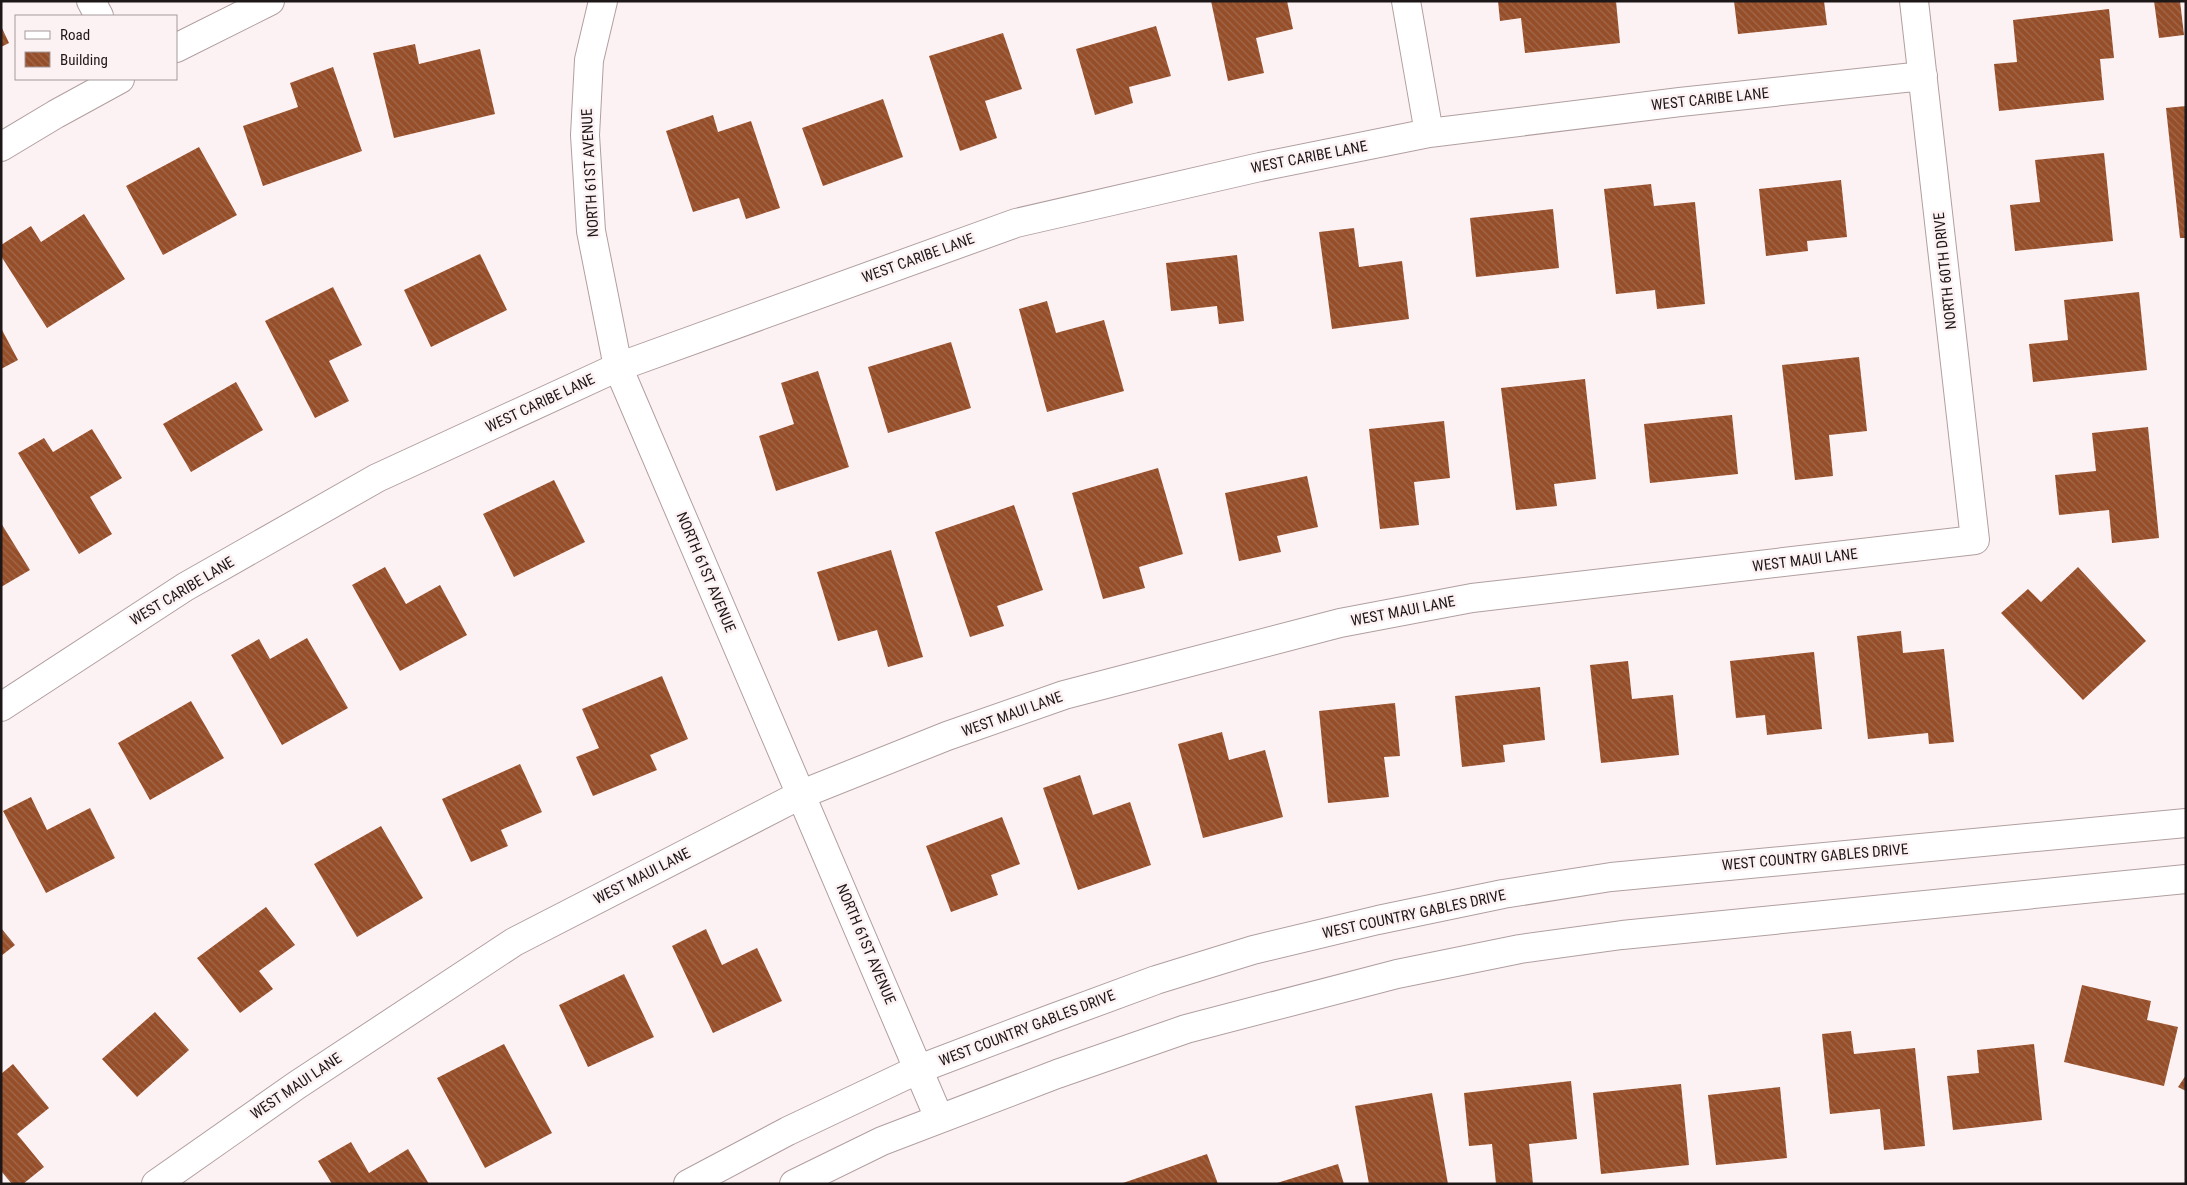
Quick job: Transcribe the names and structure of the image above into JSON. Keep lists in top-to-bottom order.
{
  "streets": {
    "street": [
      "WEST CARIBE LANE",
      "NORTH 61ST AVENUE",
      "NORTH 60TH DRIVE",
      "WEST MAUI LANE",
      "WEST COUNTRY GABLES DRIVE"
    ]
  },
  "crossings": [
    ["WEST CARIBE LANE", "NORTH 61ST AVENUE"],
    ["WEST CARIBE LANE", "NORTH 60TH DRIVE"],
    ["NORTH 61ST AVENUE", "WEST MAUI LANE"],
    ["NORTH 61ST AVENUE", "WEST COUNTRY GABLES DRIVE"],
    ["NORTH 60TH DRIVE", "WEST MAUI LANE"]
  ],
  "legend": ["Road", "Building"]
}
